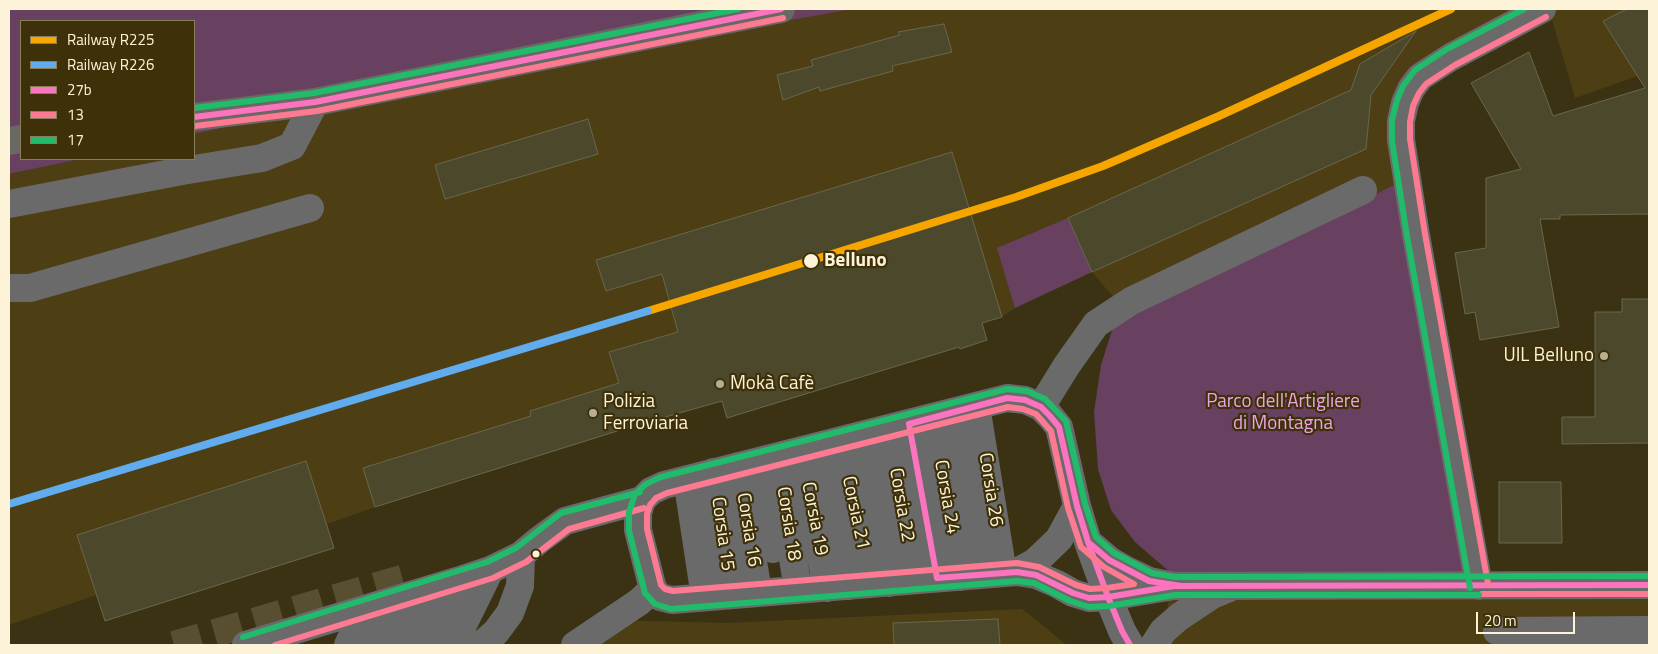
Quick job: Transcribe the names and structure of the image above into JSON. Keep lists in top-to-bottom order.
{
  "streets": {
    "street": [
      "Corsia 21",
      "Corsia 19",
      "Corsia 18",
      "Corsia 16",
      "Corsia 15"
    ]
  },
  "crossings": [
    ["Corsia 21", "Corsia 19"],
    ["Corsia 21", "Corsia 18"],
    ["Corsia 21", "Corsia 16"],
    ["Corsia 21", "Corsia 15"],
    ["Corsia 19", "Corsia 18"],
    ["Corsia 19", "Corsia 16"],
    ["Corsia 19", "Corsia 15"],
    ["Corsia 18", "Corsia 16"],
    ["Corsia 18", "Corsia 15"],
    ["Corsia 16", "Corsia 15"]
  ],
  "parks": ["Parco dell'Artigliere di Montagna"],
  "places": [
    "Belluno",
    "UIL Belluno",
    "Mokà Cafè",
    "Polizia Ferroviaria"
  ],
  "lines": [
    "rail line R225",
    "transit line 27b",
    "transit line 17",
    "transit line 13",
    "rail line R226"
  ],
  "legend": [
    "Railway R225",
    "Railway R226",
    "27b",
    "13",
    "17"
  ],
  "scale_bar": "20 m"
}
